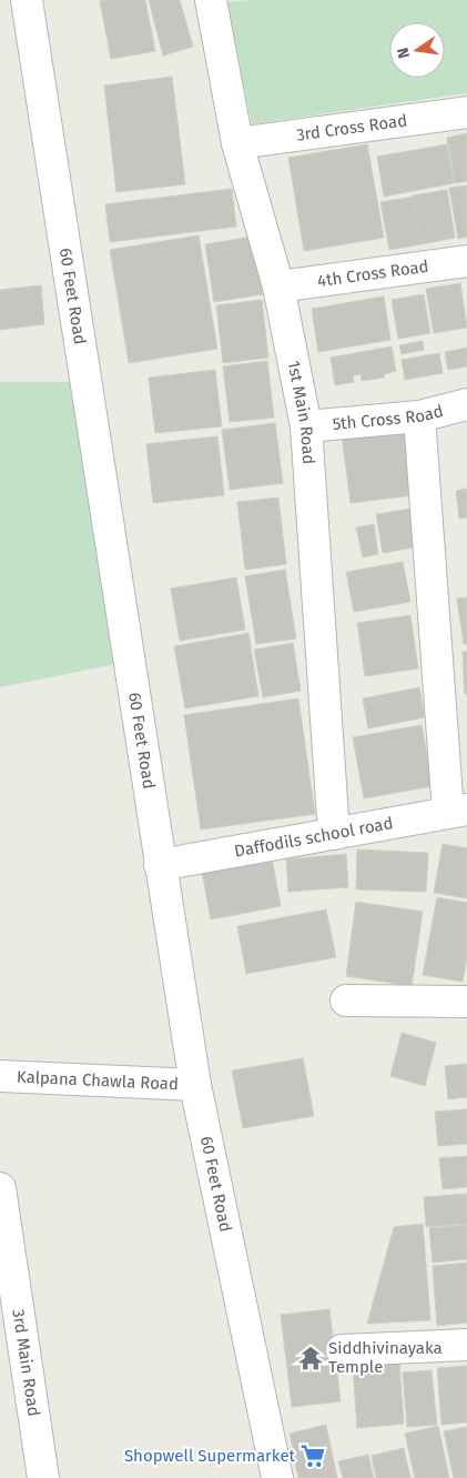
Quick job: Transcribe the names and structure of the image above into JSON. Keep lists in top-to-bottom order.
{
  "streets": {
    "street": [
      "3rd Cross Road",
      "4th Cross Road",
      "60 Feet Road",
      "1st Main Road",
      "5th Cross Road",
      "Daffodils school road",
      "Kalpana Chawla Road",
      "3rd Main Road"
    ]
  },
  "crossings": [
    ["3rd Cross Road", "1st Main Road"],
    ["4th Cross Road", "1st Main Road"],
    ["60 Feet Road", "Daffodils school road"],
    ["60 Feet Road", "Kalpana Chawla Road"],
    ["1st Main Road", "5th Cross Road"],
    ["1st Main Road", "Daffodils school road"]
  ],
  "places": {
    "temple": ["Siddhivinayaka Temple"],
    "supermarket": ["Shopwell Supermarket"]
  },
  "north": "left"
}
